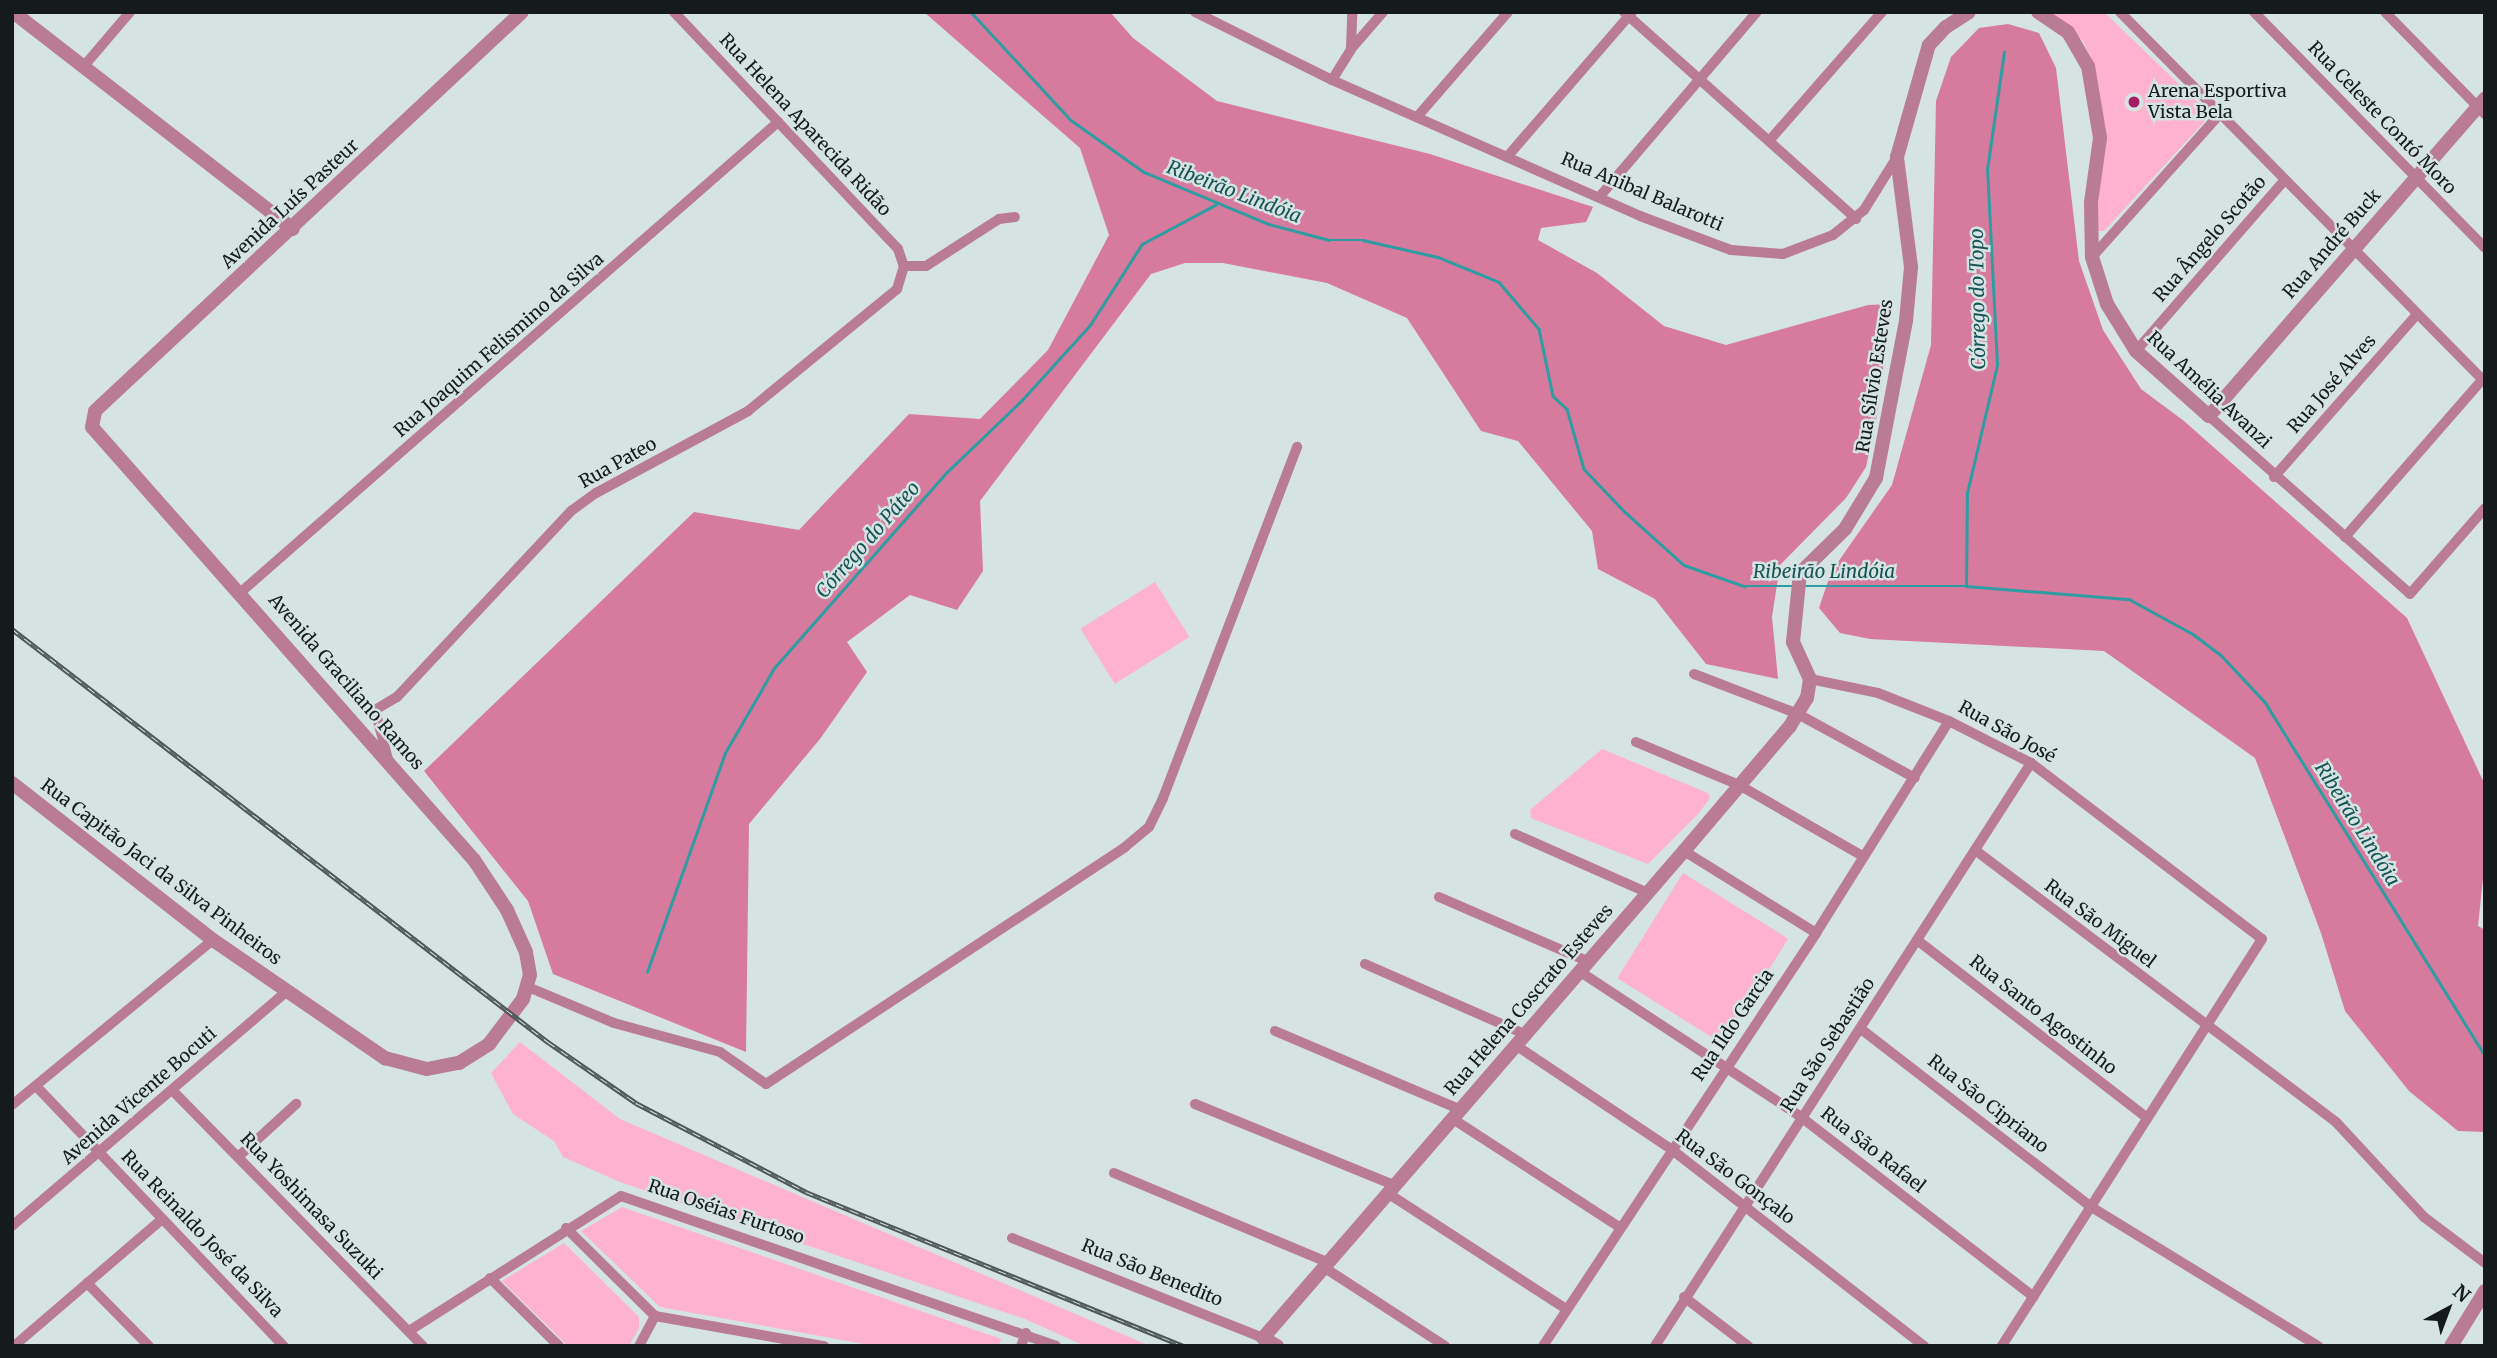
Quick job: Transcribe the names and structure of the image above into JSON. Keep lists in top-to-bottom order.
{
  "streets": {
    "street": [
      "Rua Celeste Contó Moro",
      "Rua Helena Aparecida Ridão",
      "Rua Anibal Balarotti",
      "Avenida Luís Pasteur",
      "Rua Ângelo Scotão",
      "Rua André Buck",
      "Rua Joaquim Felismino da Silva",
      "Rua Sílvio Esteves",
      "Rua José Alves",
      "Rua Amélia Avanzi",
      "Rua Pateo",
      "Avenida Graciliano Ramos",
      "Rua São José",
      "Rua Capitão Jaci da Silva Pinheiros",
      "Rua São Miguel",
      "Rua Helena Coscrato Esteves",
      "Rua Santo Agostinho",
      "Rua Ildo Garcia",
      "Rua São Sebastião",
      "Avenida Vicente Bocuti",
      "Rua São Cipriano",
      "Rua São Rafael",
      "Rua São Gonçalo",
      "Rua Yoshimasa Suzuki",
      "Rua Oséias Furtoso",
      "Rua Reinaldo José da Silva",
      "Rua São Benedito"
    ]
  },
  "crossings": [
    ["Rua Celeste Contó Moro", "Rua André Buck"],
    ["Rua Helena Aparecida Ridão", "Rua Joaquim Felismino da Silva"],
    ["Rua Helena Aparecida Ridão", "Rua Pateo"],
    ["Rua Anibal Balarotti", "Rua Sílvio Esteves"],
    ["Avenida Luís Pasteur", "Avenida Graciliano Ramos"],
    ["Rua Ângelo Scotão", "Rua Amélia Avanzi"],
    ["Rua André Buck", "Rua Amélia Avanzi"],
    ["Rua Joaquim Felismino da Silva", "Avenida Graciliano Ramos"],
    ["Rua Sílvio Esteves", "Rua São José"],
    ["Rua Sílvio Esteves", "Rua Helena Coscrato Esteves"],
    ["Rua José Alves", "Rua Amélia Avanzi"],
    ["Rua Pateo", "Avenida Graciliano Ramos"],
    ["Rua São José", "Rua São Miguel"],
    ["Rua São José", "Rua Helena Coscrato Esteves"],
    ["Rua São José", "Rua Ildo Garcia"],
    ["Rua São José", "Rua São Sebastião"],
    ["Rua Capitão Jaci da Silva Pinheiros", "Avenida Vicente Bocuti"],
    ["Rua São Miguel", "Rua São Sebastião"],
    ["Rua Helena Coscrato Esteves", "Rua São Rafael"],
    ["Rua Helena Coscrato Esteves", "Rua São Gonçalo"],
    ["Rua Helena Coscrato Esteves", "Rua São Benedito"],
    ["Rua Santo Agostinho", "Rua São Sebastião"],
    ["Rua Ildo Garcia", "Rua São Rafael"],
    ["Rua Ildo Garcia", "Rua São Gonçalo"],
    ["Rua São Sebastião", "Rua São Cipriano"],
    ["Rua São Sebastião", "Rua São Rafael"],
    ["Rua São Sebastião", "Rua São Gonçalo"],
    ["Avenida Vicente Bocuti", "Rua Yoshimasa Suzuki"],
    ["Avenida Vicente Bocuti", "Rua Reinaldo José da Silva"],
    ["Rua Yoshimasa Suzuki", "Rua Oséias Furtoso"]
  ],
  "water": ["Ribeirão Lindóia", "Córrego do Topo", "Córrego do Páteo"],
  "places": ["Arena Esportiva Vista Bela"],
  "north": "top right"
}
